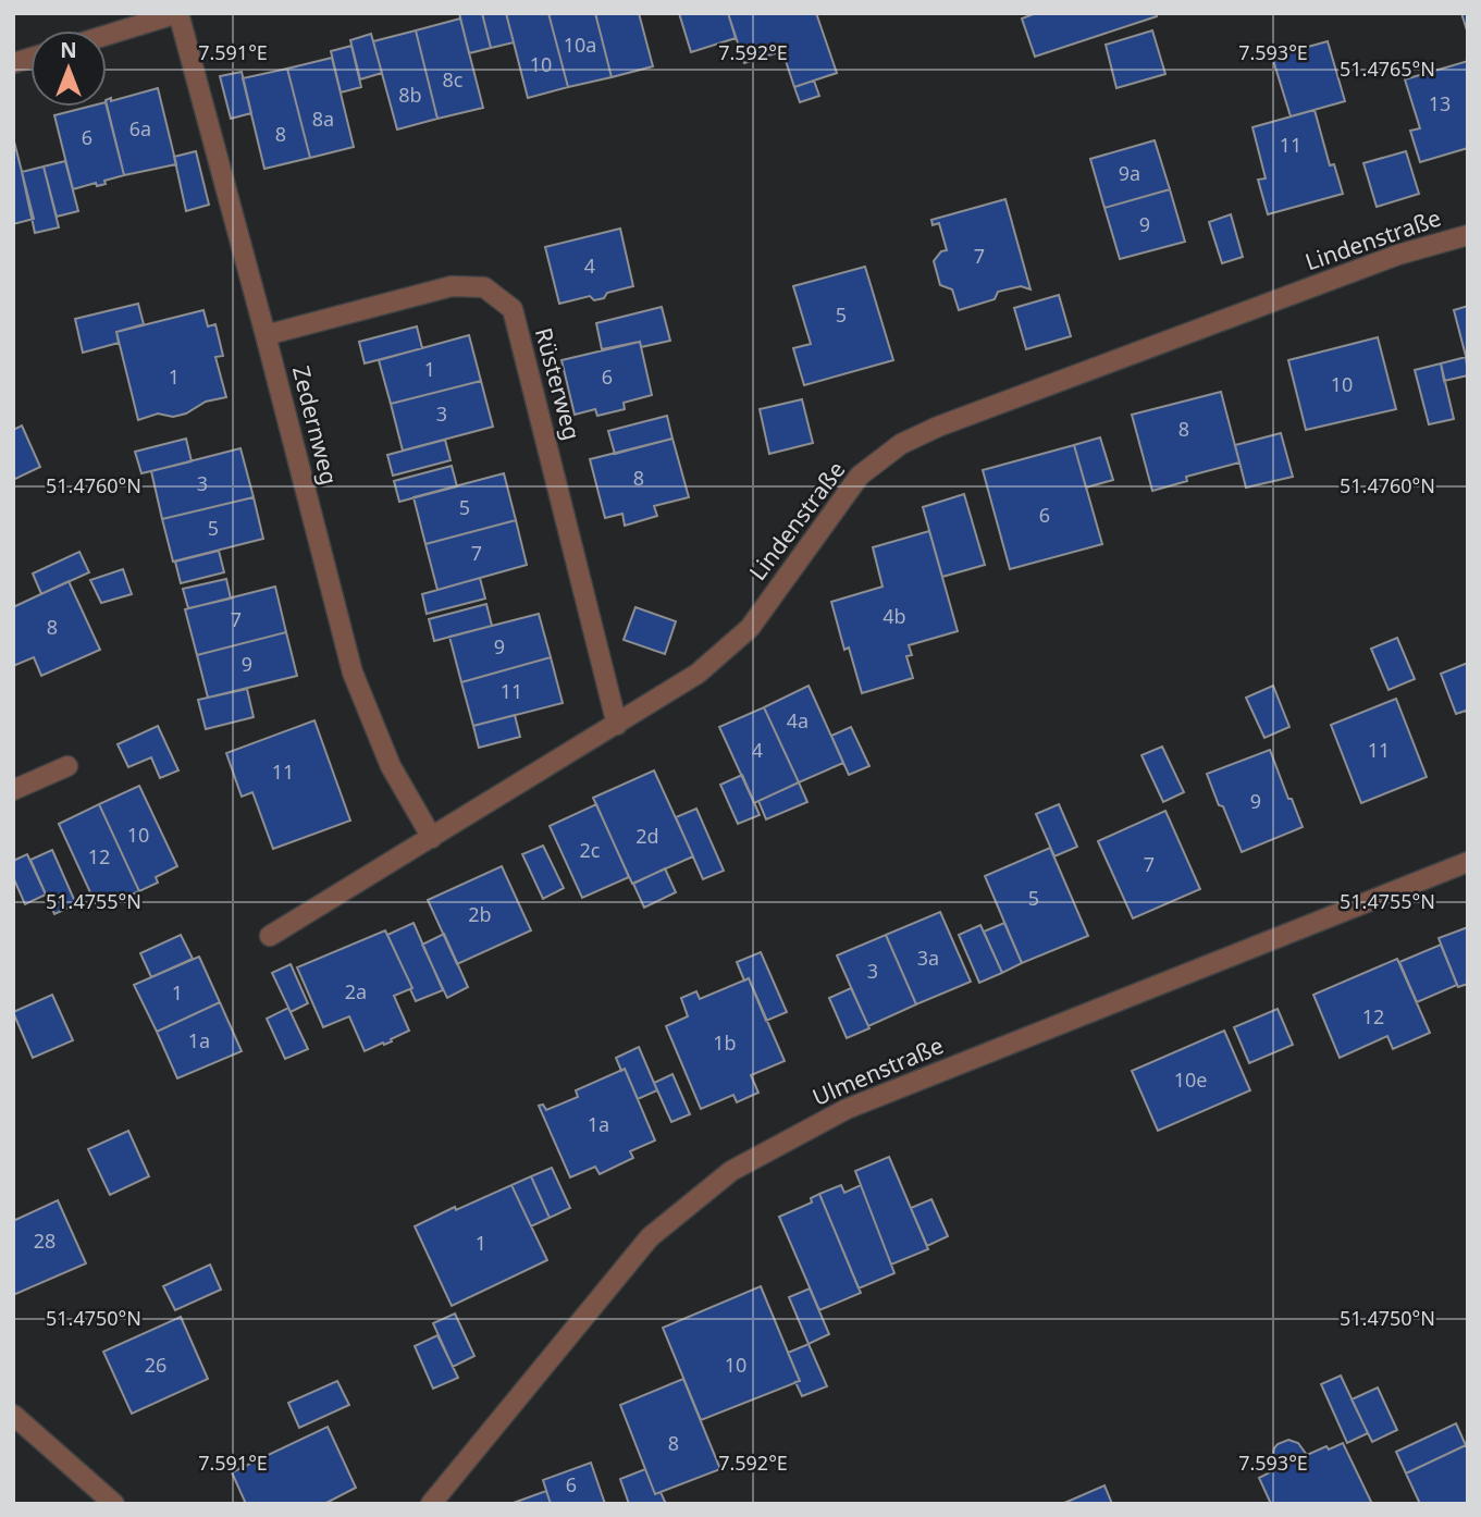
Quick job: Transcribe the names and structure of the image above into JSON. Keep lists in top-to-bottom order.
{
  "streets": {
    "street": [
      "Lindenstraße",
      "Rüsterweg",
      "Zedernweg",
      "Ulmenstraße"
    ]
  },
  "crossings": [
    ["Lindenstraße", "Rüsterweg"],
    ["Lindenstraße", "Zedernweg"],
    ["Rüsterweg", "Zedernweg"]
  ],
  "house_numbers": [
    "10a",
    "10",
    "8c",
    "8b",
    "13",
    "8a",
    "6a",
    "8",
    "6",
    "11",
    "9a",
    "9",
    "7",
    "4",
    "5",
    "1",
    "1",
    "6",
    "10",
    "3",
    "8",
    "8",
    "3",
    "5",
    "6",
    "5",
    "7",
    "4b",
    "7",
    "8",
    "9",
    "9",
    "11",
    "4a",
    "4",
    "11",
    "11",
    "9",
    "10",
    "2d",
    "2c",
    "12",
    "7",
    "5",
    "2b",
    "3a",
    "3",
    "2a",
    "1",
    "12",
    "1a",
    "1b",
    "10e",
    "1a",
    "28",
    "1",
    "26",
    "10",
    "8",
    "6"
  ],
  "north": "top",
  "coordinates": [
    "7.591°E",
    "7.592°E",
    "7.593°E",
    "51.4765°N",
    "51.4760°N",
    "51.4755°N",
    "51.4750°N"
  ]
}
